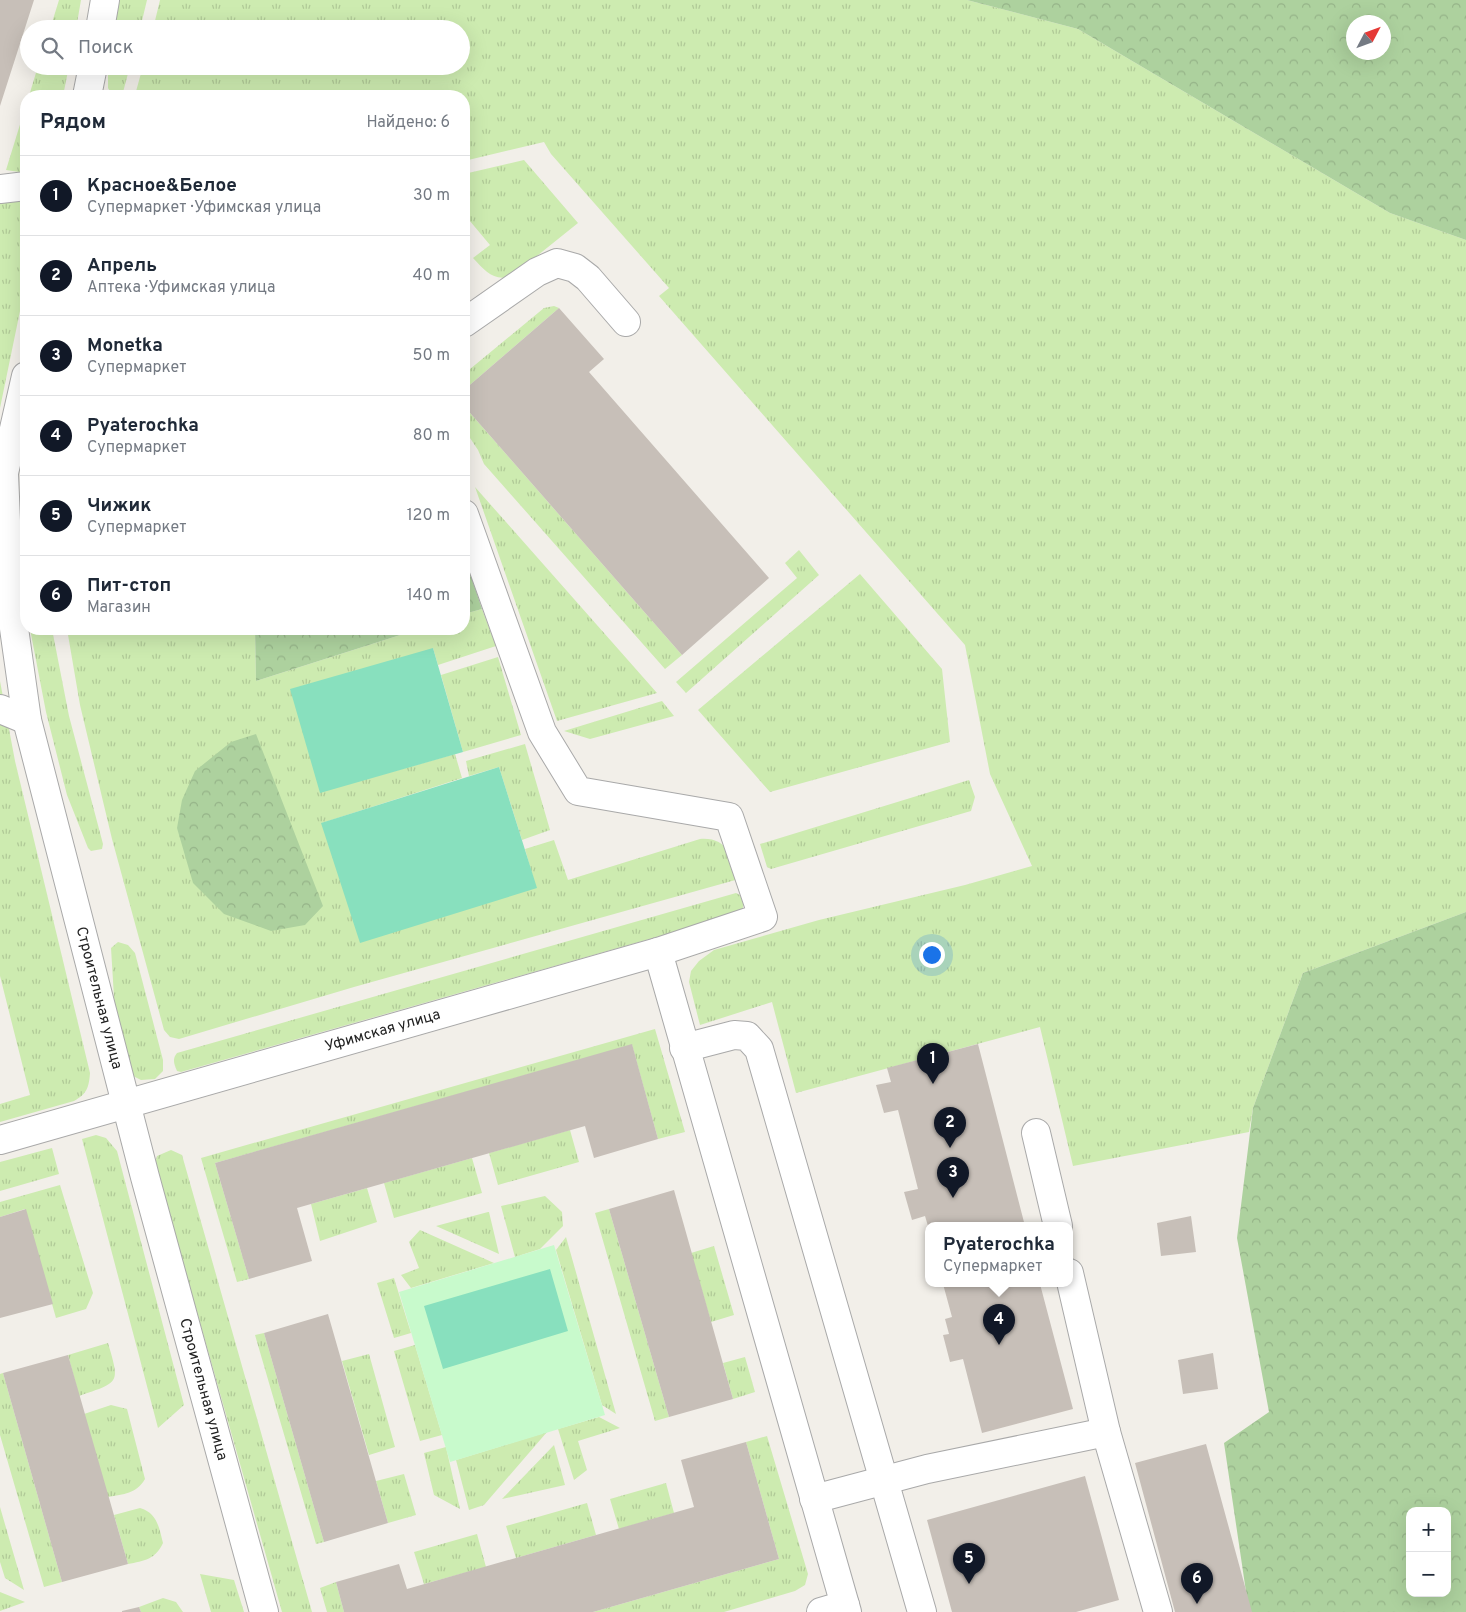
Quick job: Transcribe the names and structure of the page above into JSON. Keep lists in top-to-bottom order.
{
  "streets": {
    "street": ["Строительная улица", "Уфимская улица"]
  },
  "crossings": [
    ["Строительная улица", "Уфимская улица"]
  ],
  "north": "top right",
  "page": {
    "search": "Поиск",
    "heading": ["Рядом", "Найдено: 6"],
    "list": [
      {
        "mark": "1",
        "name": "Красное&Белое",
        "note": "Супермаркет · Уфимская улица",
        "value": "30 m"
      },
      {
        "mark": "2",
        "name": "Апрель",
        "note": "Аптека · Уфимская улица",
        "value": "40 m"
      },
      {
        "mark": "3",
        "name": "Monetka",
        "note": "Супермаркет",
        "value": "50 m"
      },
      {
        "mark": "4",
        "name": "Pyaterochka",
        "note": "Супермаркет",
        "value": "80 m"
      },
      {
        "mark": "5",
        "name": "Чижик",
        "note": "Супермаркет",
        "value": "120 m"
      },
      {
        "mark": "6",
        "name": "Пит-стоп",
        "note": "Магазин",
        "value": "140 m"
      }
    ],
    "pins": [
      "1",
      "2",
      "3",
      "4",
      "5",
      "6"
    ],
    "popup": ["Pyaterochka", "Супермаркет"],
    "map_buttons": ["+", "−"]
  }
}
